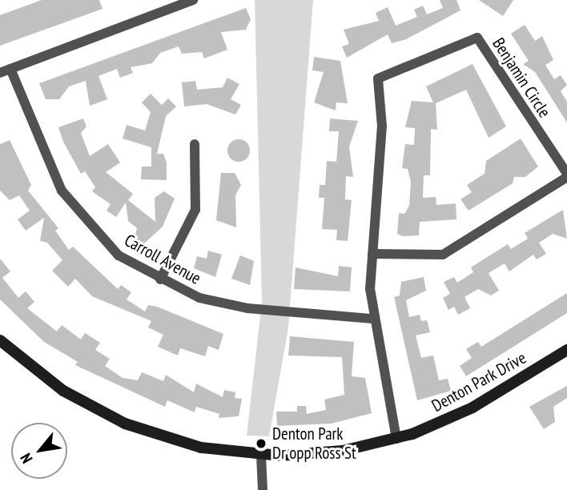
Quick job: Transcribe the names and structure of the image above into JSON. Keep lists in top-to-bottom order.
{
  "streets": {
    "main road": ["Denton Park Drive"],
    "street": ["Benjamin Circle", "Carroll Avenue"]
  },
  "crossings": [
    ["Benjamin Circle", "Carroll Avenue"],
    ["Benjamin Circle", "Denton Park Drive"]
  ],
  "places": ["Denton Park Dr opp Ross St"],
  "north": "bottom left"
}
